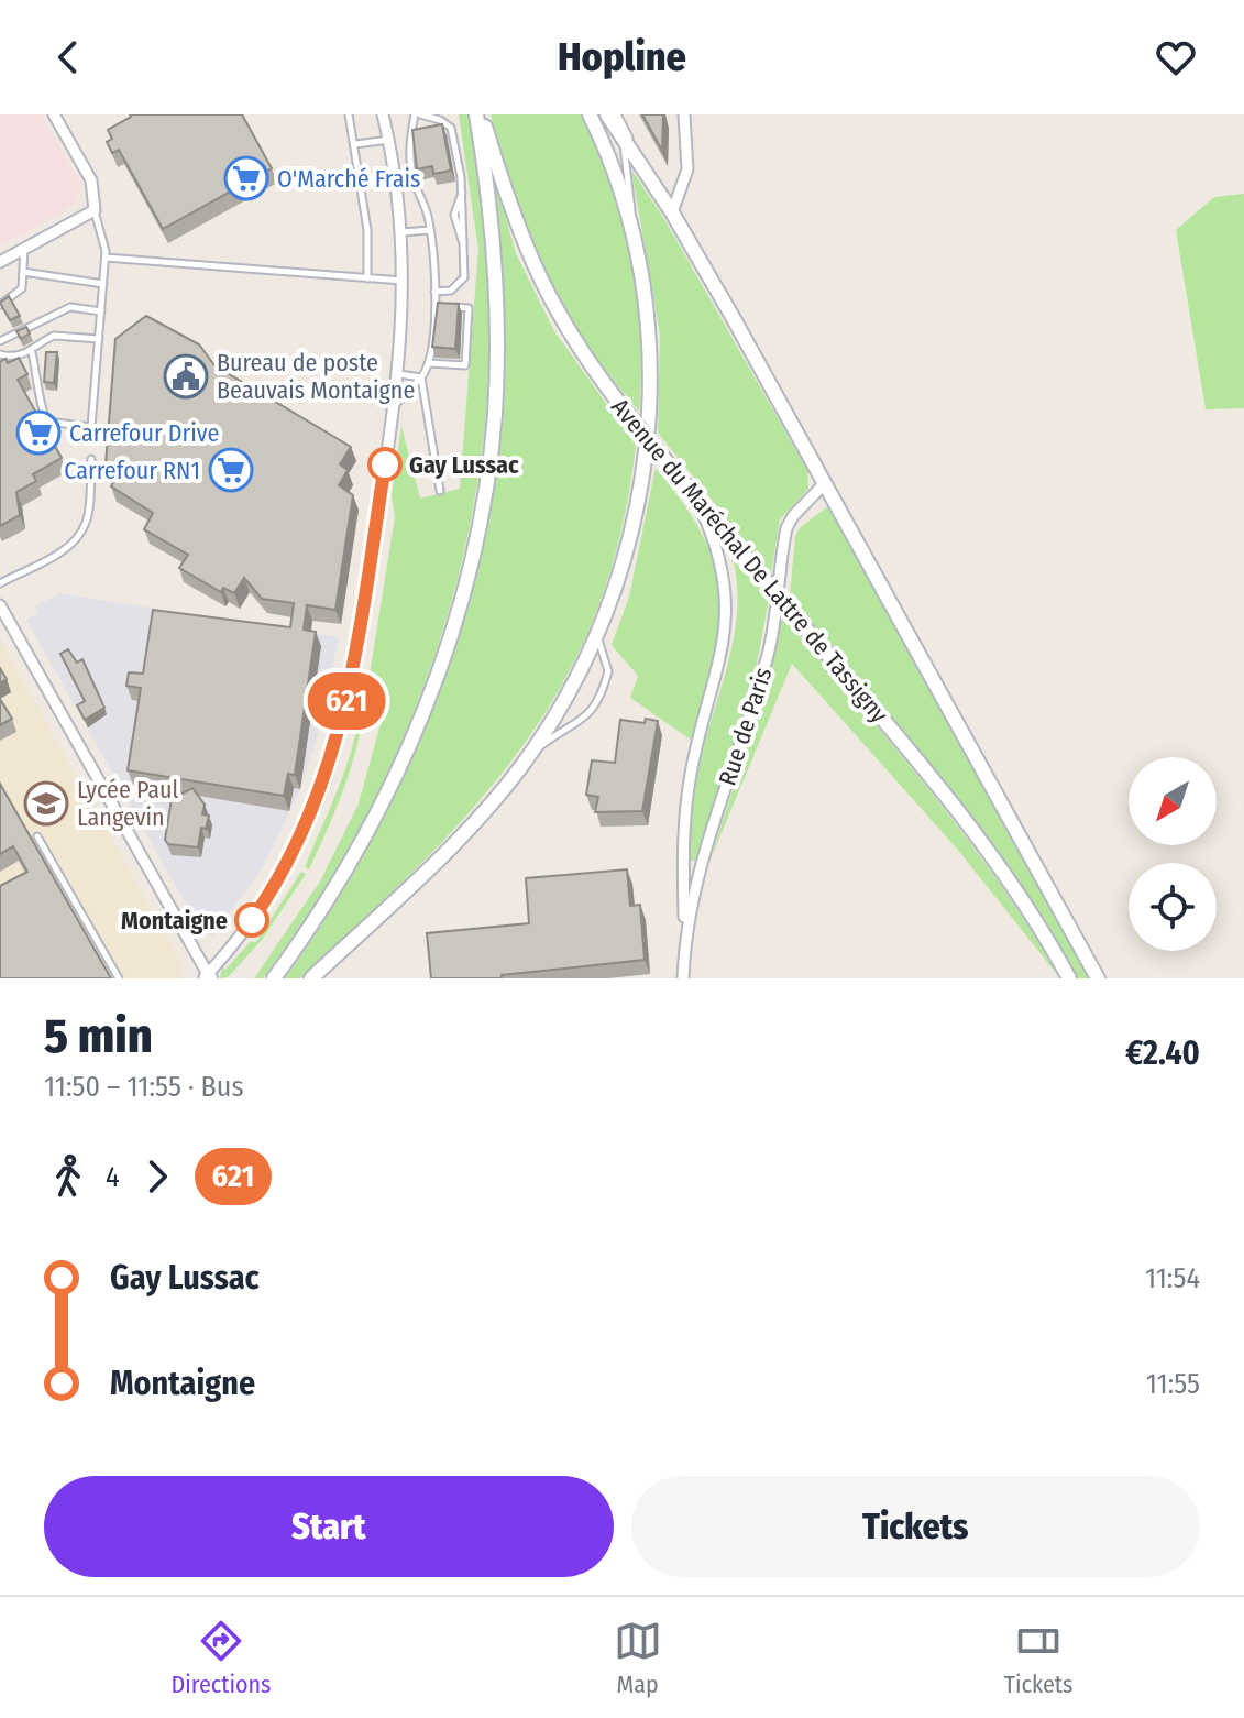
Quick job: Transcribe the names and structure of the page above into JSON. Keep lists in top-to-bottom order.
{
  "streets": {
    "main road": ["Avenue du Maréchal De Lattre de Tassigny"],
    "street": ["Rue de Paris"]
  },
  "places": {
    "supermarket": ["O'Marché Frais", "Carrefour Drive", "Carrefour RN1"],
    "public building": ["Bureau de poste Beauvais Montaigne"],
    "other": ["Gay Lussac", "Montaigne"],
    "school or university": ["Lycée Paul Langevin"]
  },
  "lines": ["bus line 621"],
  "north": "bottom left",
  "page": {
    "header": "Hopline",
    "on_map": "621",
    "heading": ["5 min", "11:50 – 11:55 · Bus", "€2.40"],
    "legs": ["4", "621"],
    "list": [
      {
        "name": "Gay Lussac",
        "value": "11:54"
      },
      {
        "name": "Montaigne",
        "value": "11:55"
      }
    ],
    "buttons": ["Start", "Tickets"],
    "tabs": ["Directions", "Map", "Tickets"]
  }
}
